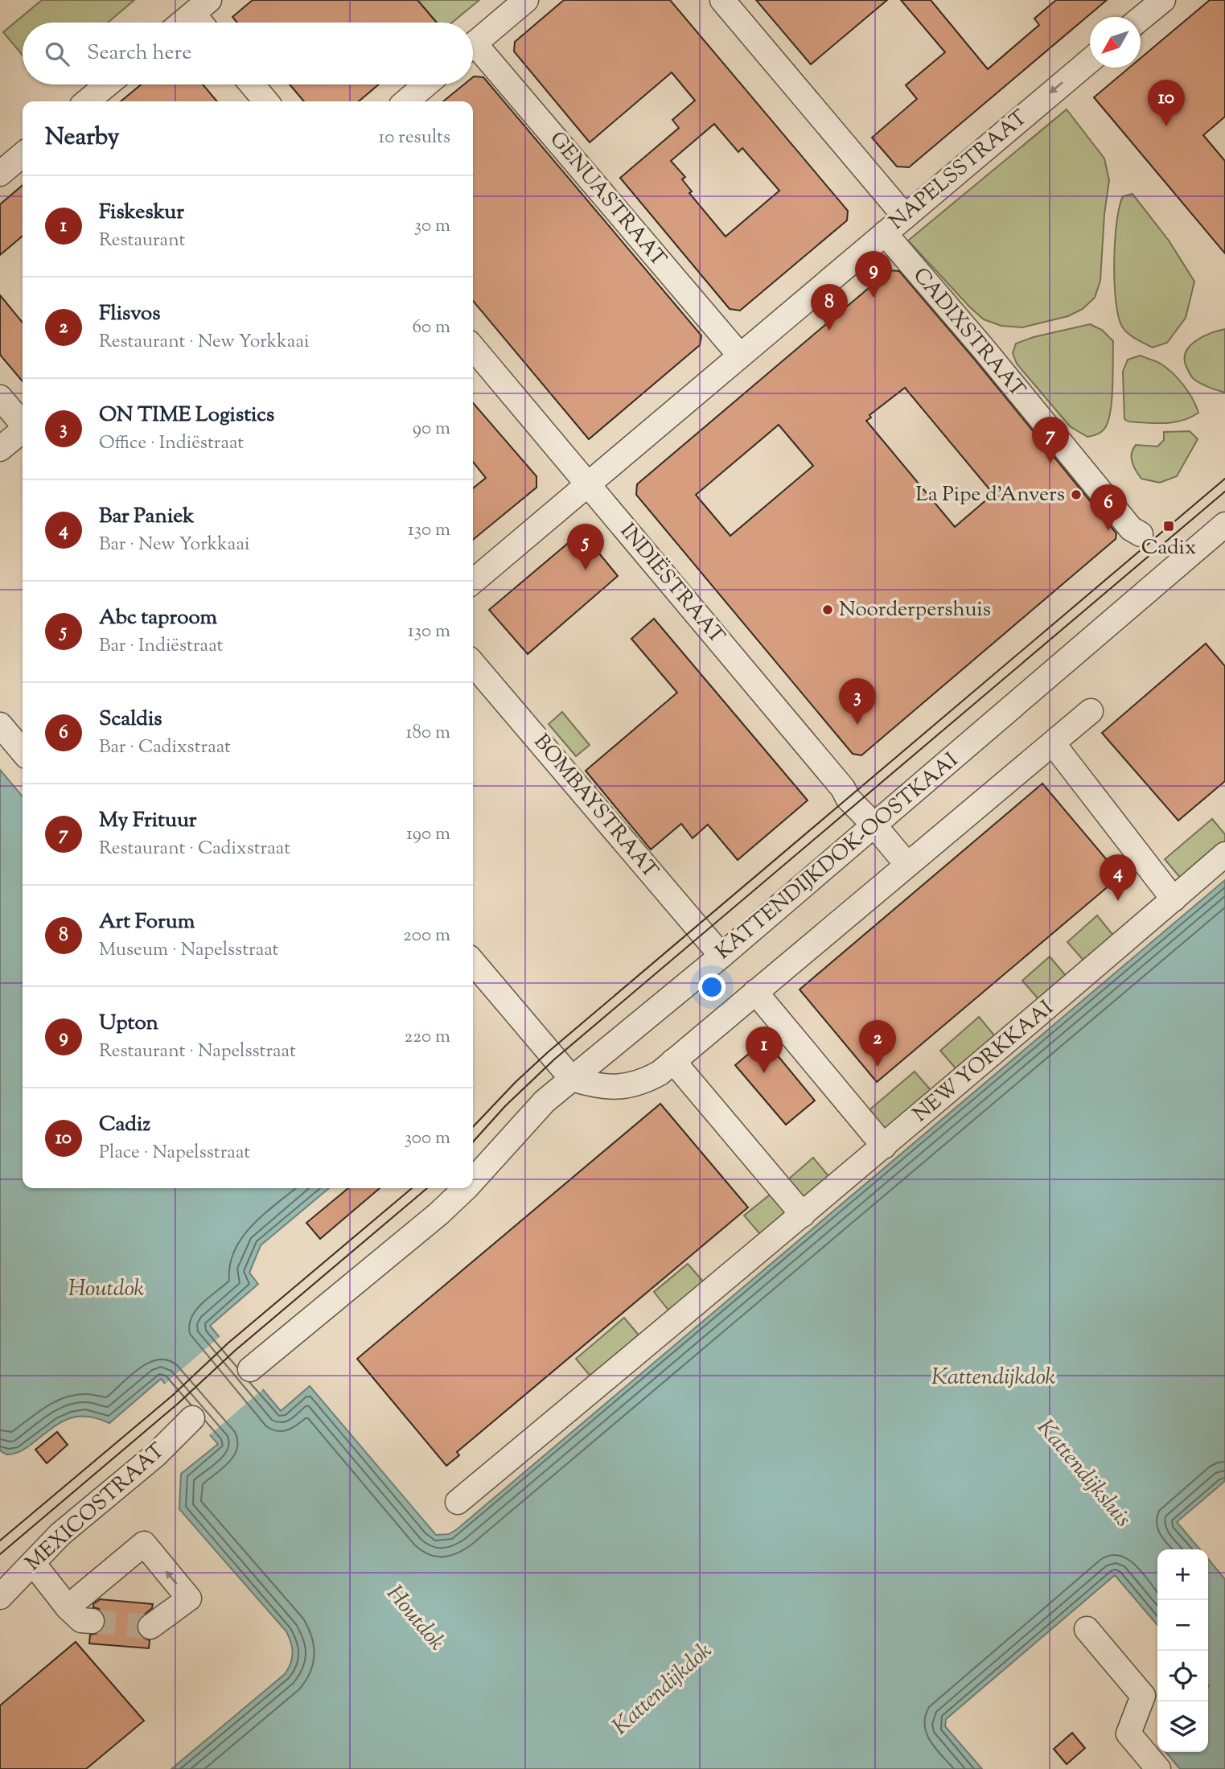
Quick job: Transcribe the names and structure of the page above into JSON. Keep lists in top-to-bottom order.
{
  "streets": {
    "street": [
      "NAPELSSTRAAT",
      "GENUASTRAAT",
      "CADIXSTRAAT",
      "INDIËSTRAAT",
      "BOMBAYSTRAAT",
      "KATTENDIJKDOK-OOSTKAAI",
      "NEW YORKKAAI",
      "MEXICOSTRAAT"
    ]
  },
  "crossings": [
    ["NAPELSSTRAAT", "GENUASTRAAT"],
    ["NAPELSSTRAAT", "CADIXSTRAAT"],
    ["NAPELSSTRAAT", "INDIËSTRAAT"],
    ["INDIËSTRAAT", "KATTENDIJKDOK-OOSTKAAI"],
    ["BOMBAYSTRAAT", "KATTENDIJKDOK-OOSTKAAI"]
  ],
  "water": ["Houtdok", "Kattendijkdok", "Kattendijksluis"],
  "places": {
    "other": ["La Pipe d'Anvers", "Noorderpershuis"],
    "transit": ["Cadix"]
  },
  "north": "bottom left",
  "page": {
    "search": "Search here",
    "pins": [
      "10",
      "9",
      "8",
      "7",
      "6",
      "5",
      "3",
      "4",
      "2",
      "1"
    ],
    "heading": ["Nearby", "10 results"],
    "list": [
      {
        "mark": "1",
        "name": "Fiskeskur",
        "note": "Restaurant",
        "value": "30 m"
      },
      {
        "mark": "2",
        "name": "Flisvos",
        "note": "Restaurant · New Yorkkaai",
        "value": "60 m"
      },
      {
        "mark": "3",
        "name": "ON TIME Logistics",
        "note": "Office · Indiëstraat",
        "value": "90 m"
      },
      {
        "mark": "4",
        "name": "Bar Paniek",
        "note": "Bar · New Yorkkaai",
        "value": "130 m"
      },
      {
        "mark": "5",
        "name": "Abc taproom",
        "note": "Bar · Indiëstraat",
        "value": "130 m"
      },
      {
        "mark": "6",
        "name": "Scaldis",
        "note": "Bar · Cadixstraat",
        "value": "180 m"
      },
      {
        "mark": "7",
        "name": "My Frituur",
        "note": "Restaurant · Cadixstraat",
        "value": "190 m"
      },
      {
        "mark": "8",
        "name": "Art Forum",
        "note": "Museum · Napelsstraat",
        "value": "200 m"
      },
      {
        "mark": "9",
        "name": "Upton",
        "note": "Restaurant · Napelsstraat",
        "value": "220 m"
      },
      {
        "mark": "10",
        "name": "Cadiz",
        "note": "Place · Napelsstraat",
        "value": "300 m"
      }
    ],
    "map_buttons": ["+", "−"]
  }
}
